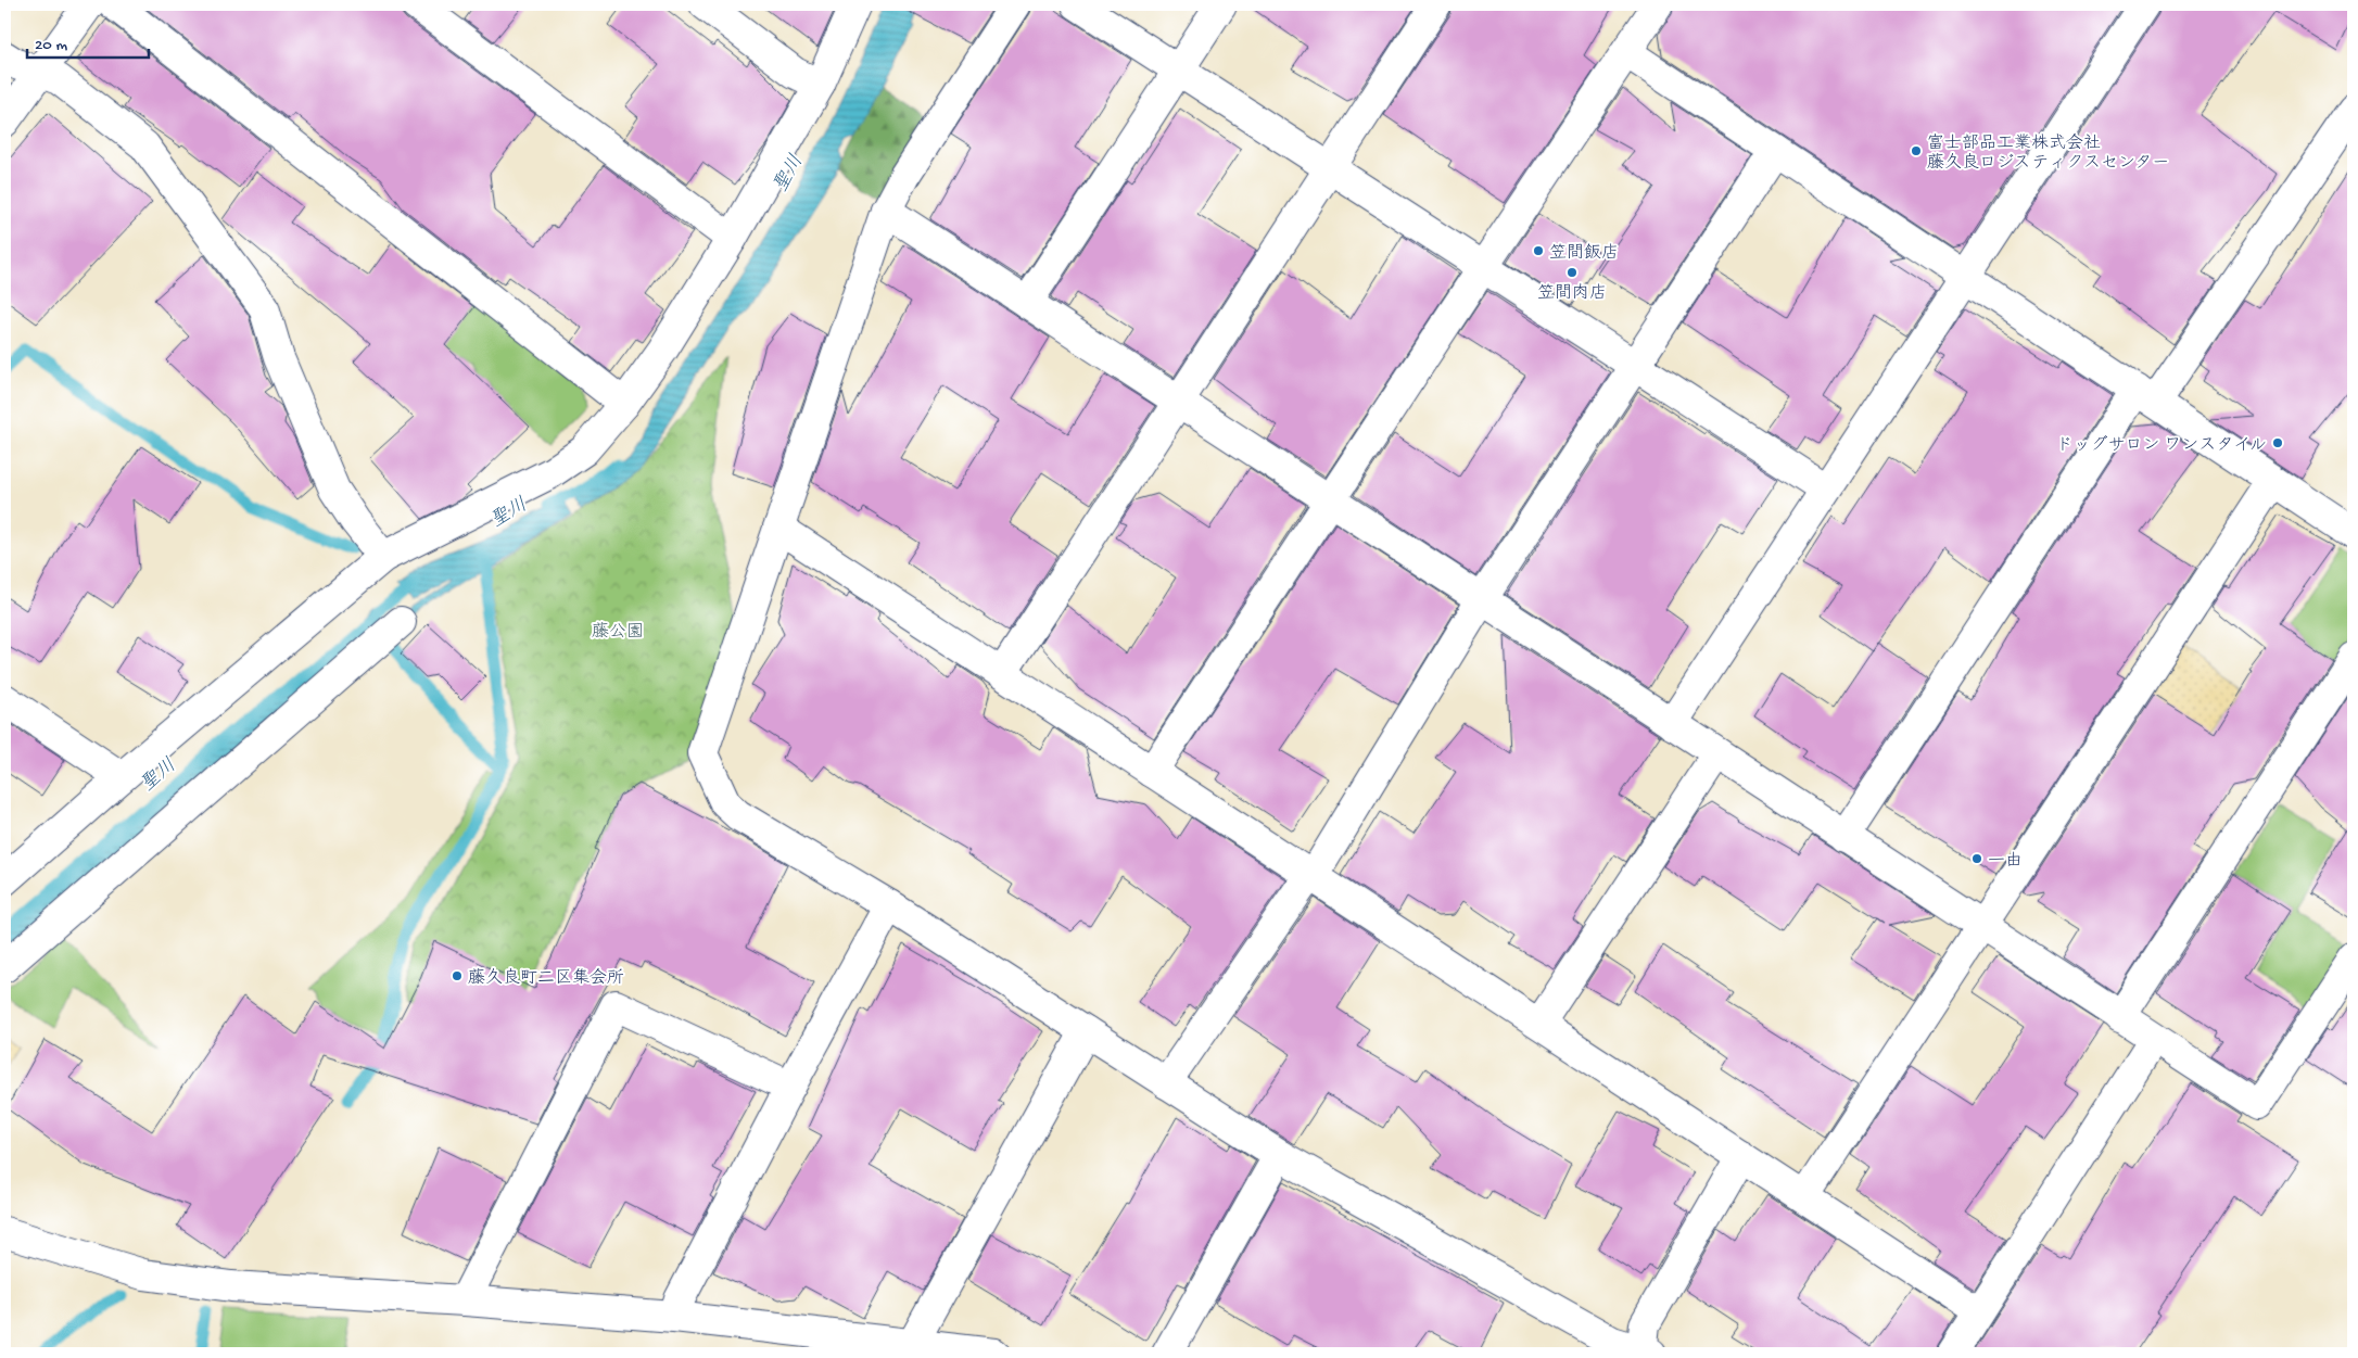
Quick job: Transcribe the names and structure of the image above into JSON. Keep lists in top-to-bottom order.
{
  "water": ["聖川"],
  "parks": ["藤公園"],
  "places": [
    "富士部品工業株式会社 藤久良ロジスティクスセンター",
    "笠間飯店",
    "笠間肉店",
    "ドッグサロン ワンスタイル",
    "一由",
    "藤久良町二区集会所"
  ],
  "scale_bar": "20 m"
}
